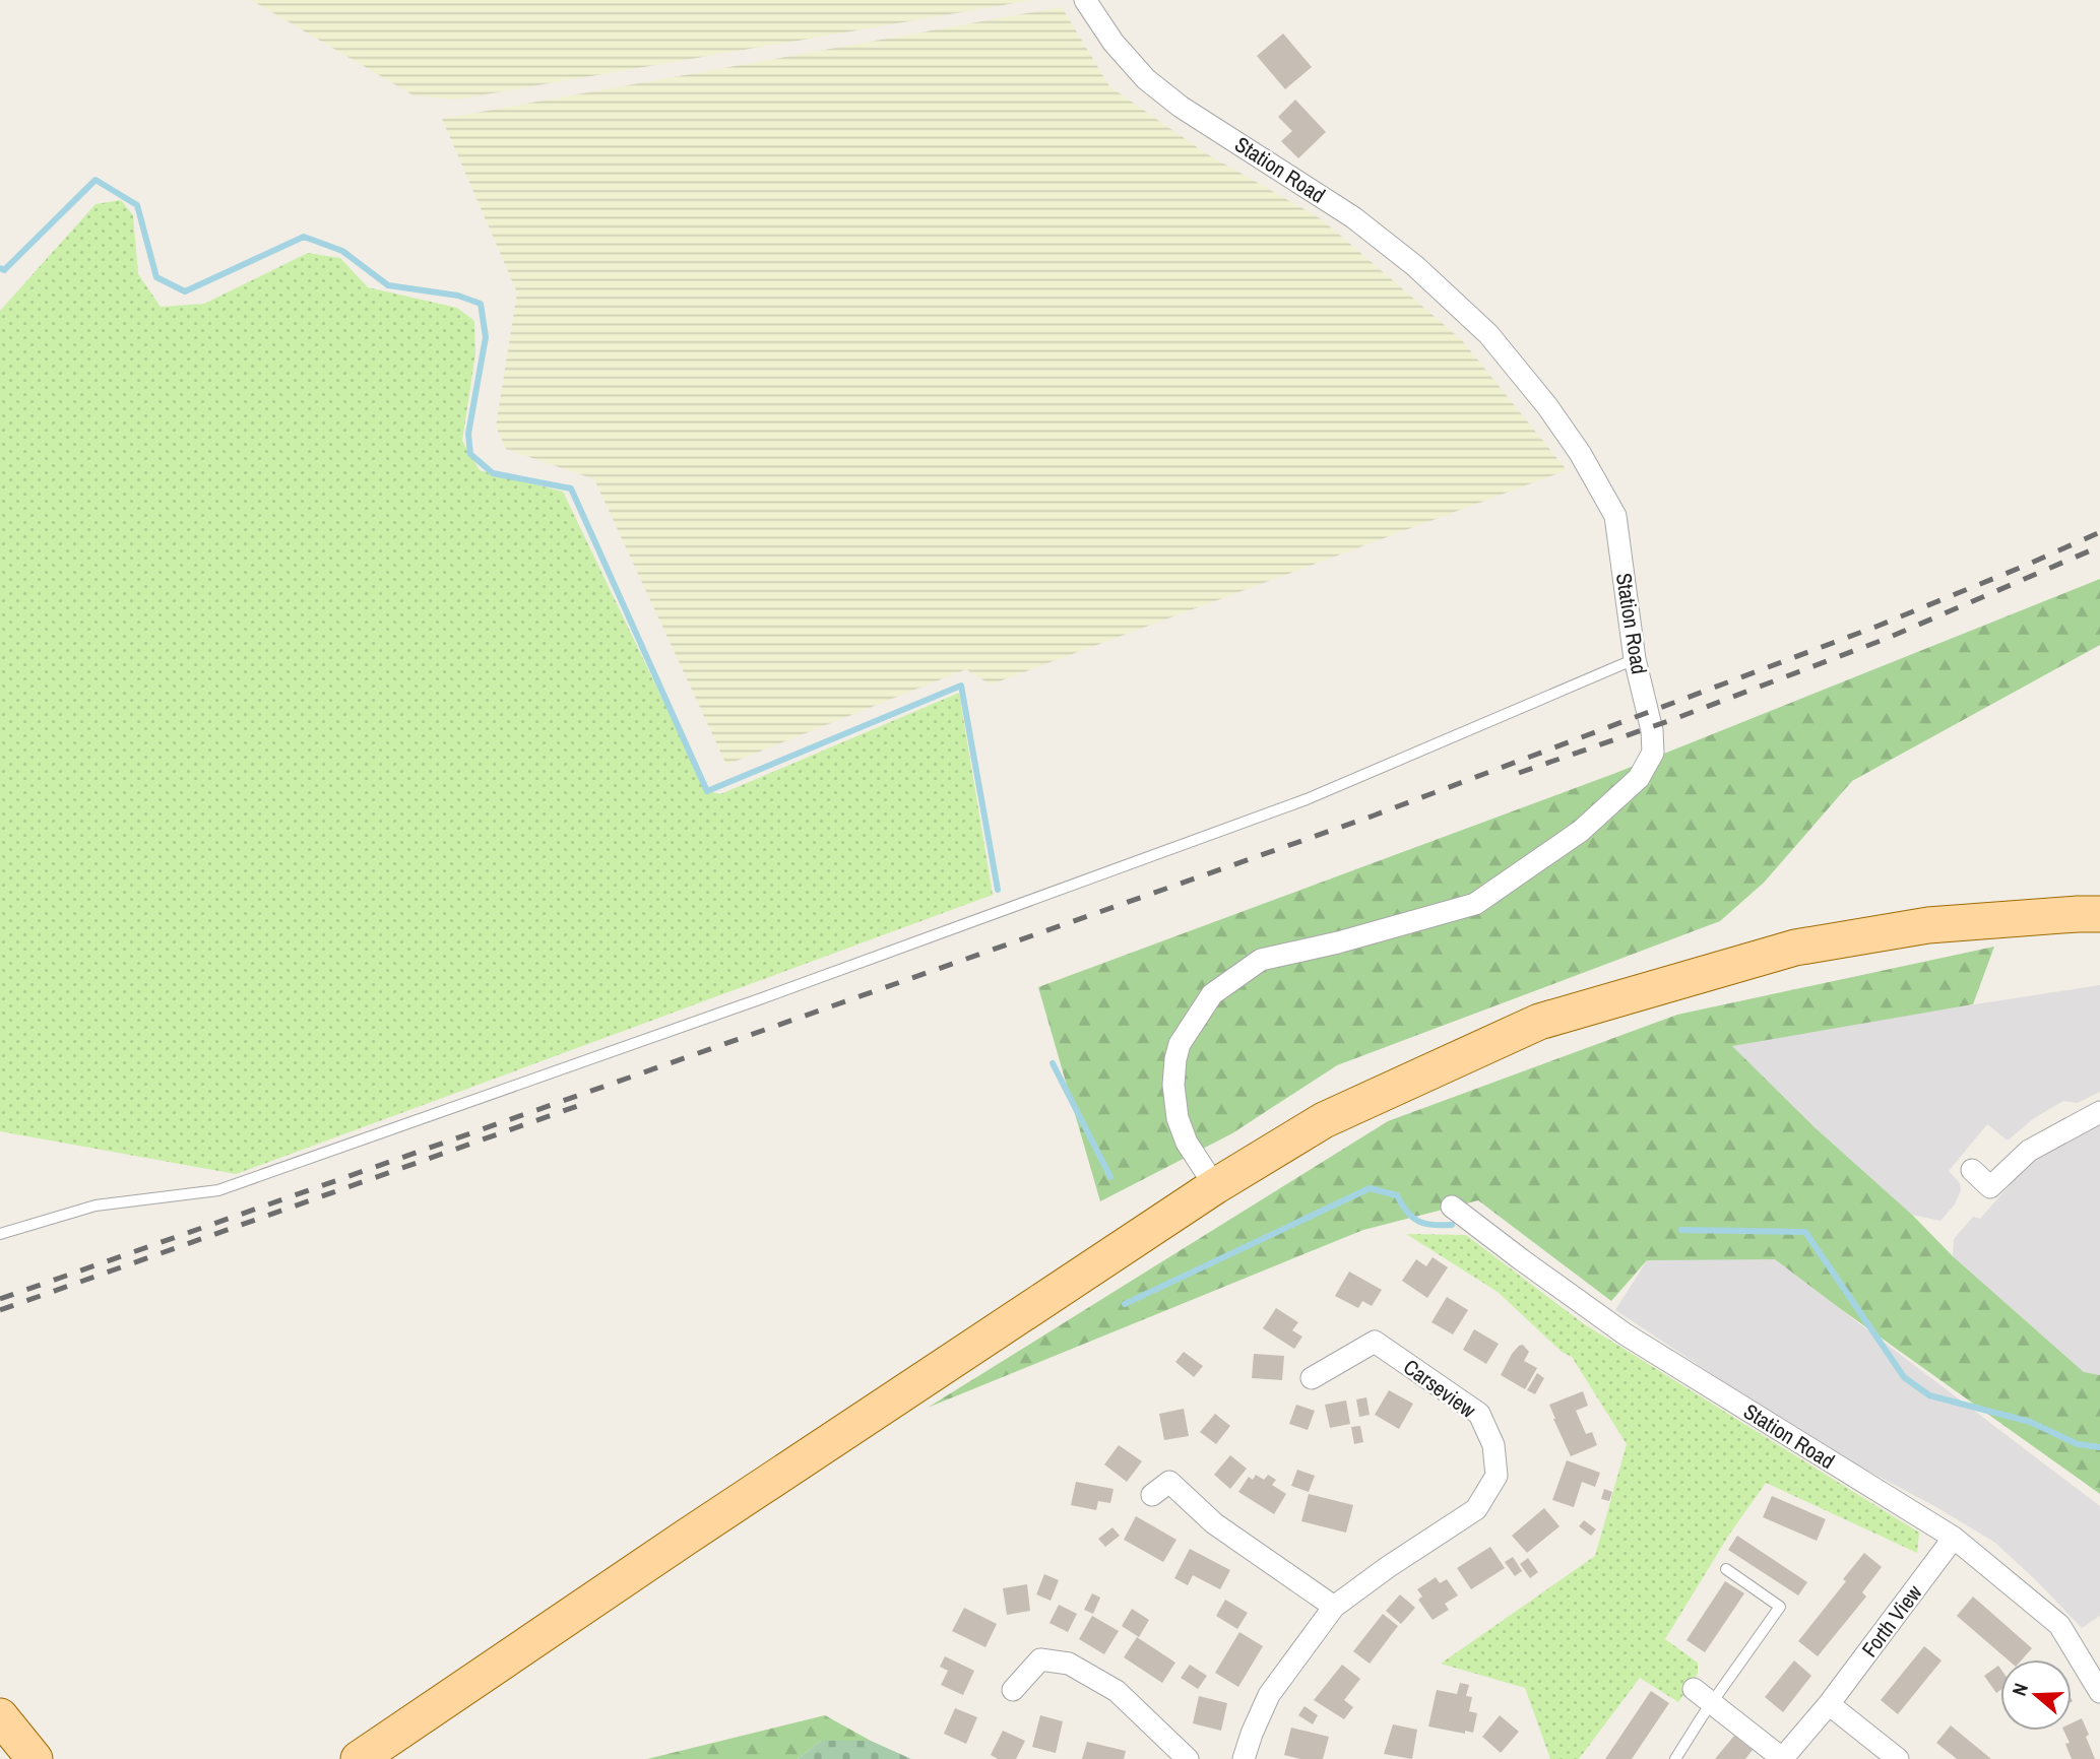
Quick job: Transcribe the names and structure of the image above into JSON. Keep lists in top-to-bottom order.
{
  "streets": {
    "street": ["Station Road", "Carseview", "Forth View"]
  },
  "crossings": [
    ["Station Road", "Forth View"]
  ],
  "north": "left"
}
